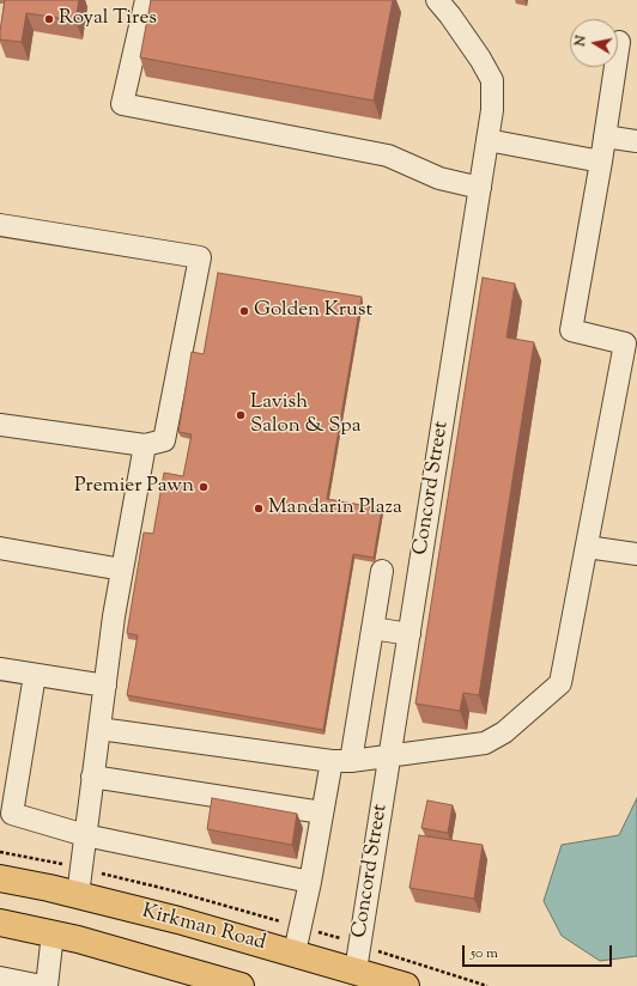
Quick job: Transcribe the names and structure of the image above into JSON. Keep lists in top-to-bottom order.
{
  "streets": {
    "main road": ["Kirkman Road"],
    "street": ["Concord Street"]
  },
  "crossings": [
    ["Concord Street", "Kirkman Road"]
  ],
  "places": [
    "Royal Tires",
    "Golden Krust",
    "Lavish Salon & Spa",
    "Premier Pawn",
    "Mandarin Plaza"
  ],
  "scale_bar": "50 m",
  "north": "left"
}
